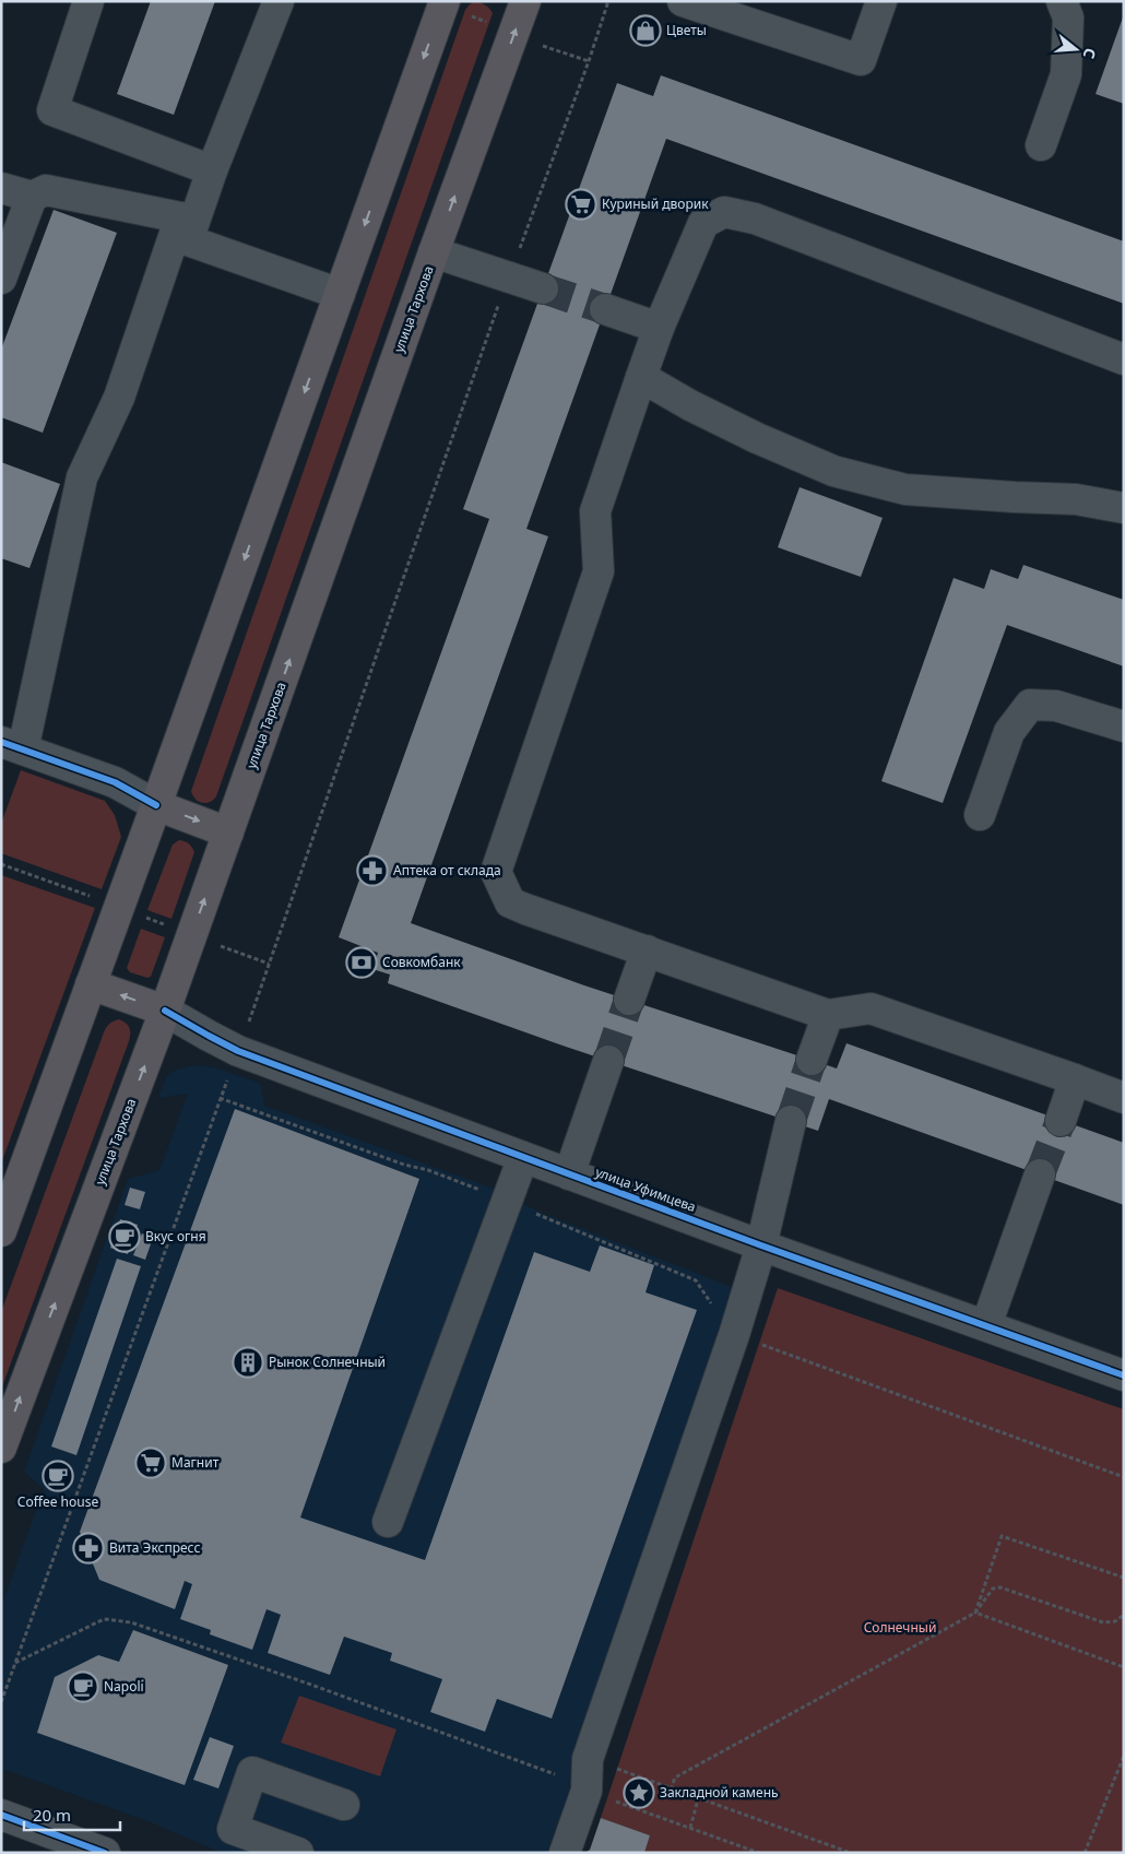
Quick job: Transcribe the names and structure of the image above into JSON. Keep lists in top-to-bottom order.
{
  "streets": {
    "main road": ["улица Тархова"],
    "street": ["улица Уфимцева"]
  },
  "crossings": [
    ["улица Тархова", "улица Уфимцева"]
  ],
  "parks": ["Солнечный"],
  "places": {
    "shop": ["Цветы"],
    "supermarket": ["Куриный дворик", "Магнит"],
    "pharmacy": ["Аптека от склада", "Вита Экспресс"],
    "bank": ["Совкомбанк"],
    "cafe": ["Вкус огня", "Coffee house", "Napoli"],
    "building": ["Рынок Солнечный"],
    "place": ["Закладной камень"]
  },
  "scale_bar": "20 m",
  "north": "right"
}
